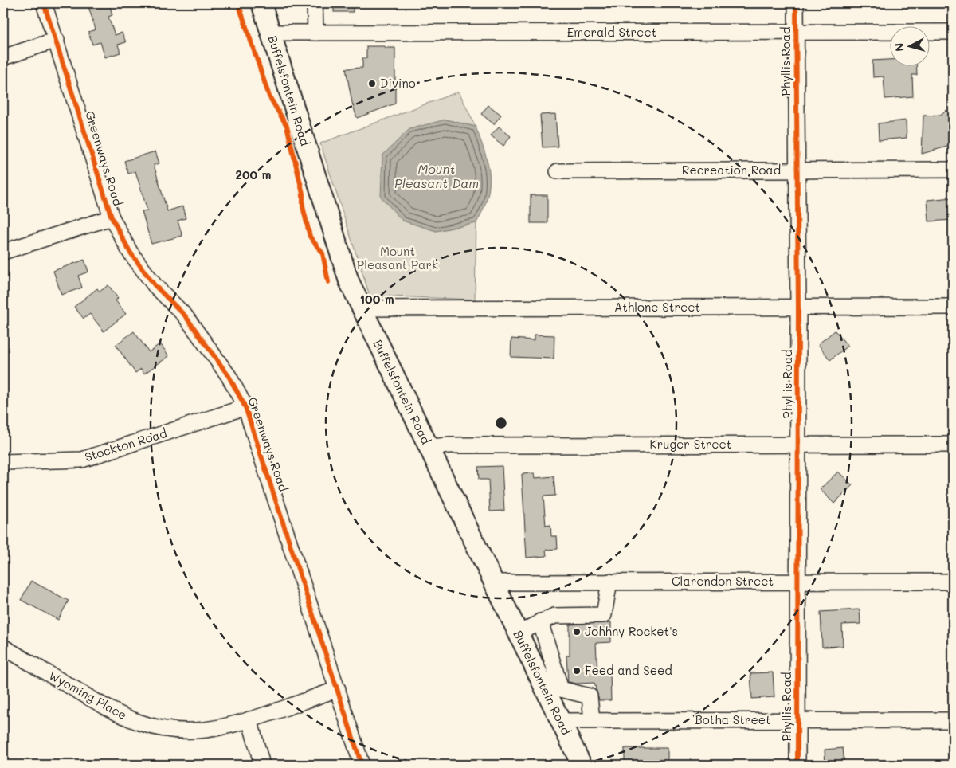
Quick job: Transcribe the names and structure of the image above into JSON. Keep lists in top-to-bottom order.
{
  "streets": {
    "main road": ["Buffelsfontein Road"],
    "street": [
      "Emerald Street",
      "Phyllis Road",
      "Greenways Road",
      "Recreation Road",
      "Athlone Street",
      "Kruger Street",
      "Stockton Road",
      "Clarendon Street",
      "Wyoming Place",
      "Botha Street"
    ]
  },
  "crossings": [
    ["Emerald Street", "Phyllis Road"],
    ["Emerald Street", "Buffelsfontein Road"],
    ["Phyllis Road", "Recreation Road"],
    ["Phyllis Road", "Athlone Street"],
    ["Phyllis Road", "Kruger Street"],
    ["Phyllis Road", "Clarendon Street"],
    ["Phyllis Road", "Botha Street"],
    ["Buffelsfontein Road", "Athlone Street"],
    ["Buffelsfontein Road", "Kruger Street"],
    ["Buffelsfontein Road", "Clarendon Street"],
    ["Buffelsfontein Road", "Botha Street"],
    ["Greenways Road", "Stockton Road"],
    ["Greenways Road", "Wyoming Place"]
  ],
  "water": ["Mount Pleasant Dam"],
  "parks": ["Mount Pleasant Park"],
  "places": ["Divino", "Johhny Rocket's", "Feed and Seed"],
  "north": "left",
  "rings": ["200 m", "100 m"]
}
